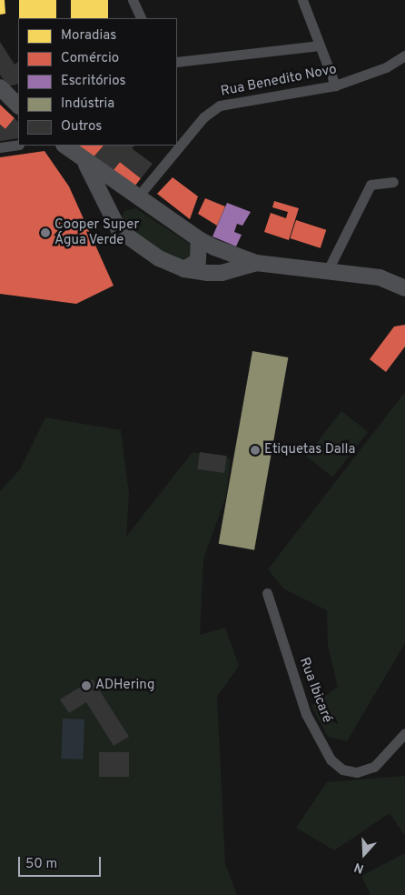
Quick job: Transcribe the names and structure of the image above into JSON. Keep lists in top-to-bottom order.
{
  "streets": {
    "street": ["Rua Benedito Novo", "Rua Ibicaré"]
  },
  "places": ["Cooper Super Água Verde", "Etiquetas Dalla", "ADHering"],
  "legend": [
    "Moradias",
    "Comércio",
    "Escritórios",
    "Indústria",
    "Outros"
  ],
  "scale_bar": "50 m",
  "north": "bottom"
}
